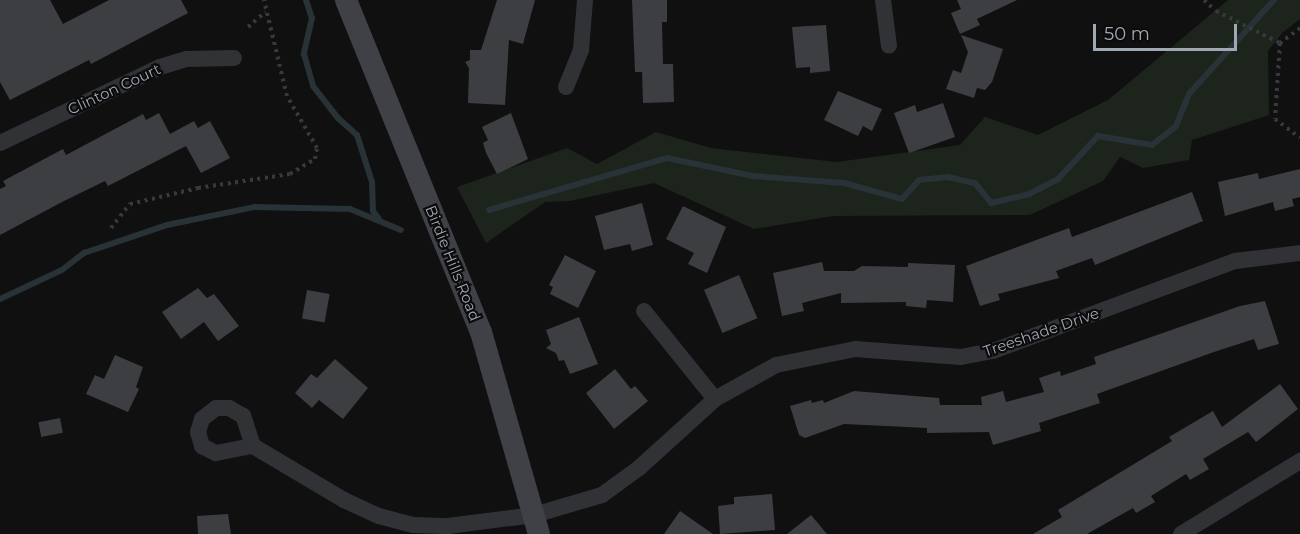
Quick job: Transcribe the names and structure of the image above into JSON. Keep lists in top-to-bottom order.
{
  "streets": {
    "main road": ["Birdie Hills Road"],
    "street": ["Clinton Court", "Treeshade Drive"]
  },
  "crossings": [
    ["Birdie Hills Road", "Treeshade Drive"]
  ],
  "scale_bar": "50 m"
}
